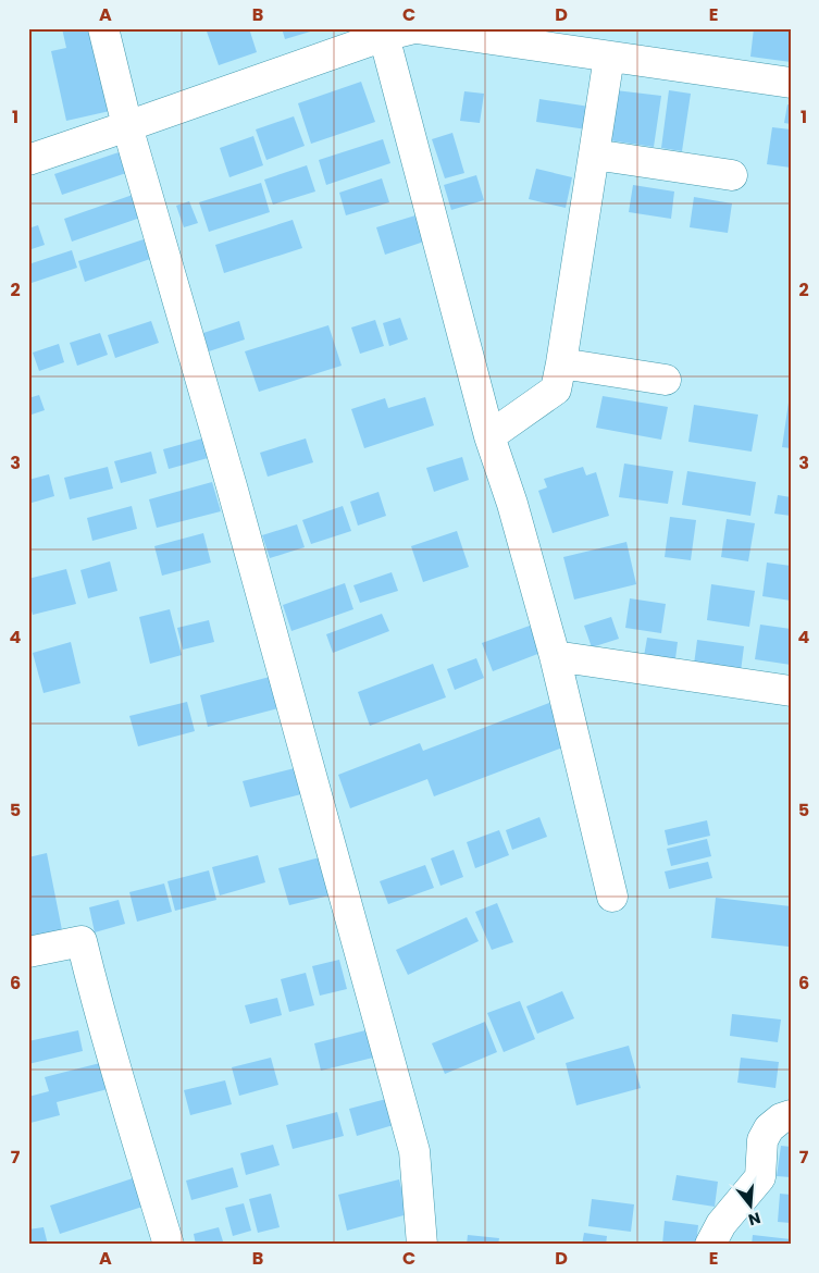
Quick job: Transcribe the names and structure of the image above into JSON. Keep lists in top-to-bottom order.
{
  "north": "bottom",
  "grid": {
    "columns": [
      "A",
      "B",
      "C",
      "D",
      "E"
    ],
    "rows": [
      "1",
      "2",
      "3",
      "4",
      "5",
      "6",
      "7"
    ]
  }
}
